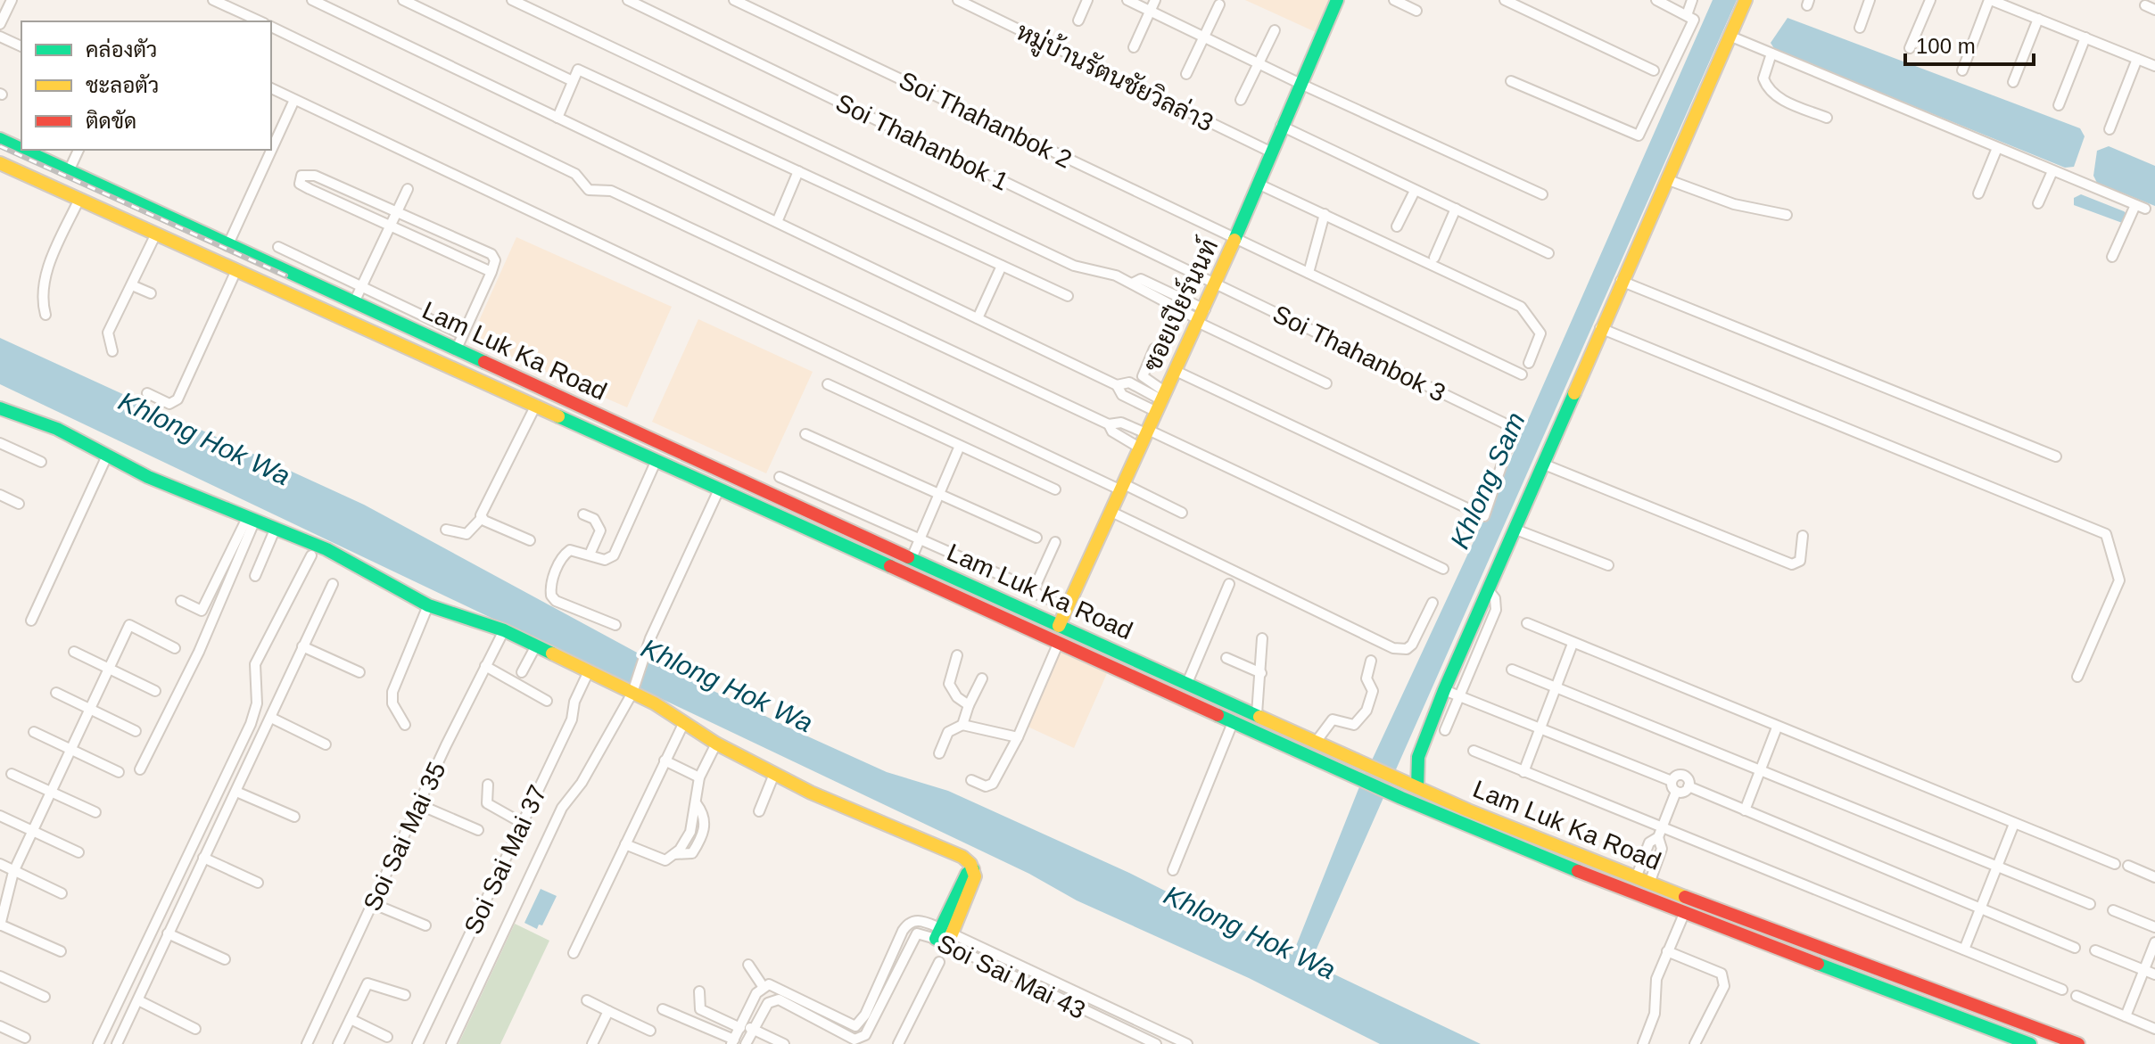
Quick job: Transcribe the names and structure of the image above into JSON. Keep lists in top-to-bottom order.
{
  "streets": {
    "main road": ["ซอยเปียร์นนท์", "Lam Luk Ka Road"],
    "street": [
      "หมู่บ้านรัตนชัยวิลล่า3",
      "Soi Thahanbok 2",
      "Soi Thahanbok 1",
      "Soi Thahanbok 3",
      "Soi Sai Mai 35",
      "Soi Sai Mai 37",
      "Soi Sai Mai 43"
    ]
  },
  "crossings": [
    ["หมู่บ้านรัตนชัยวิลล่า3", "ซอยเปียร์นนท์"],
    ["Soi Thahanbok 2", "ซอยเปียร์นนท์"],
    ["Soi Thahanbok 1", "ซอยเปียร์นนท์"],
    ["Soi Thahanbok 1", "Soi Thahanbok 3"],
    ["ซอยเปียร์นนท์", "Lam Luk Ka Road"],
    ["ซอยเปียร์นนท์", "Soi Thahanbok 3"]
  ],
  "water": ["Khlong Hok Wa", "Khlong Sam"],
  "legend": ["คล่องตัว", "ชะลอตัว", "ติดขัด"],
  "scale_bar": "100 m"
}
